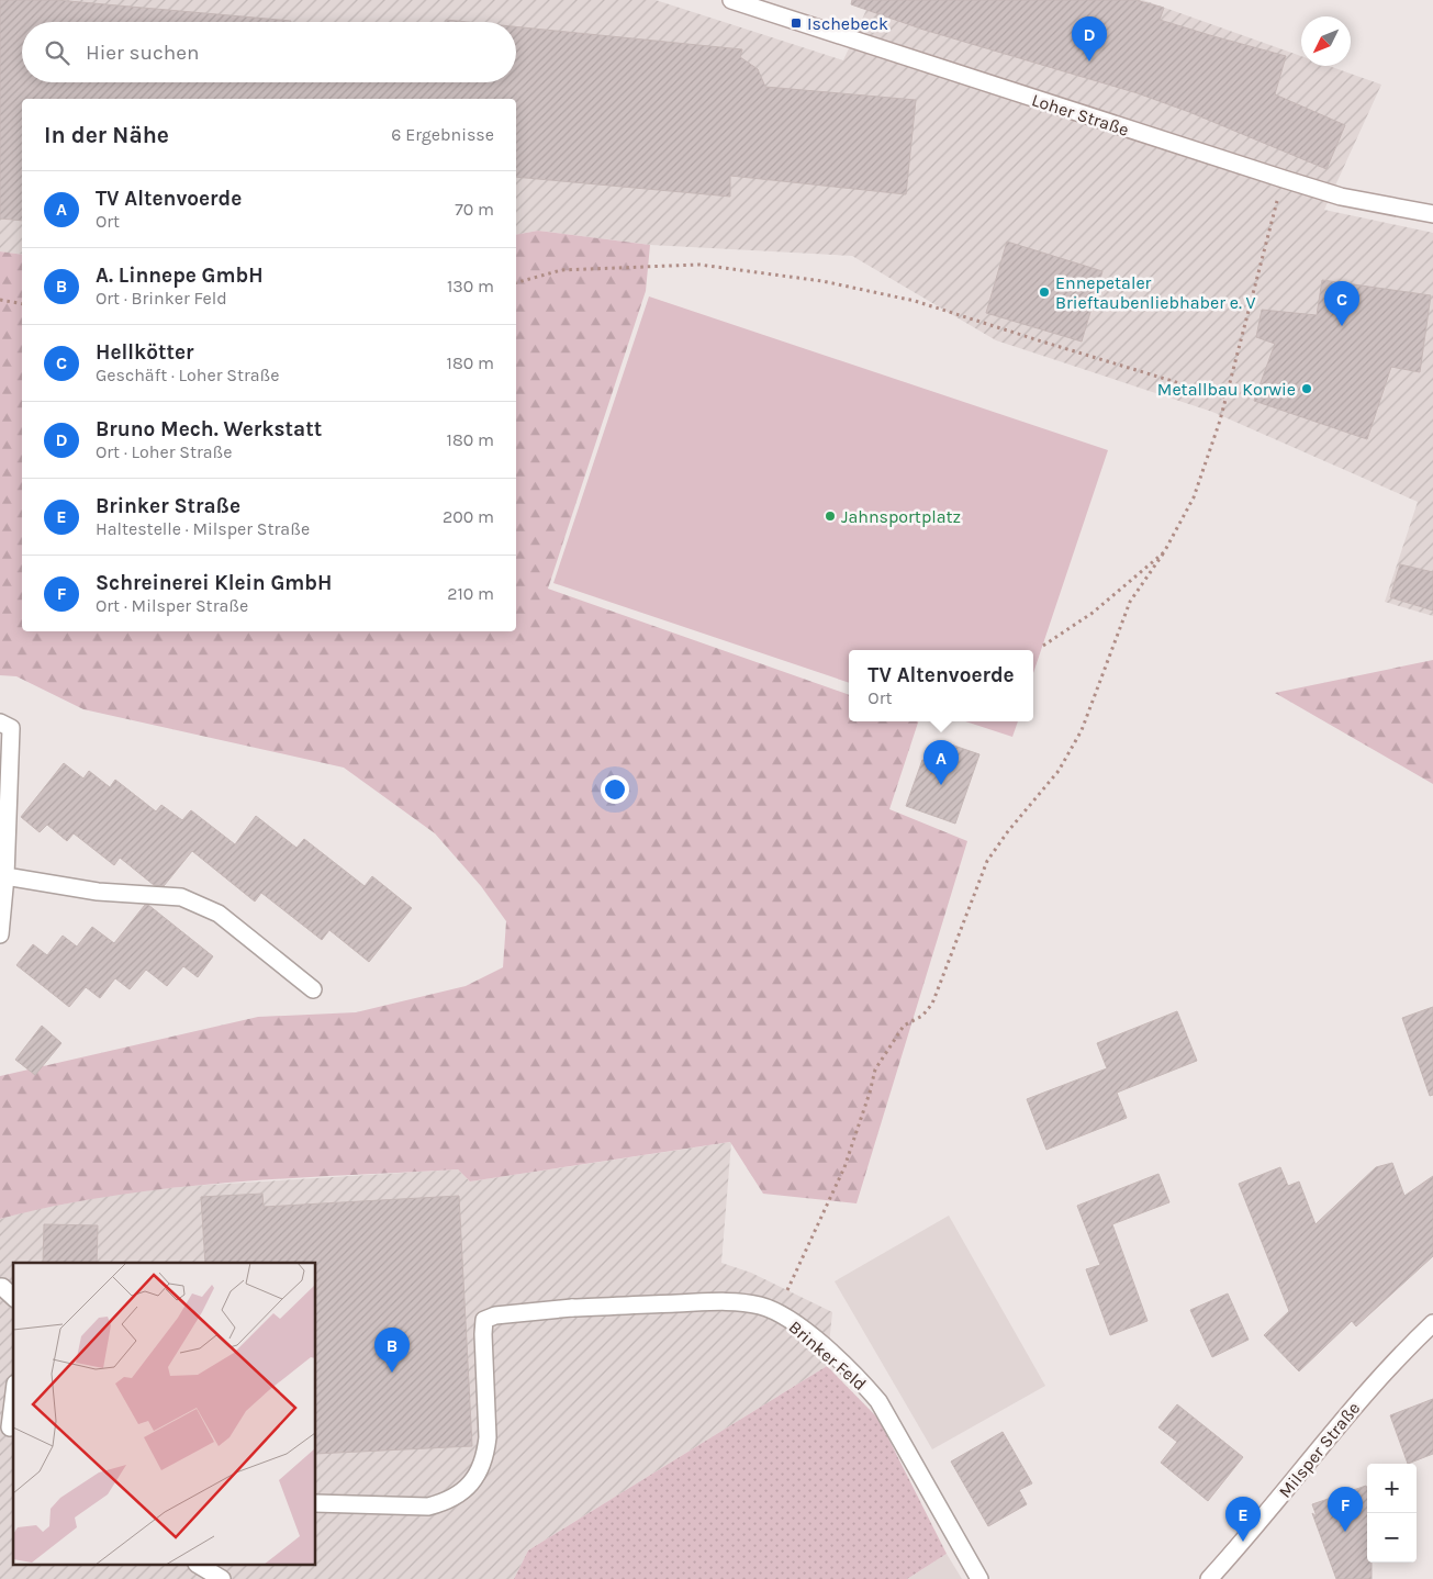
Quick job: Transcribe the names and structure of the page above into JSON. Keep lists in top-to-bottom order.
{
  "streets": {
    "street": ["Loher Straße", "Brinker Feld", "Milsper Straße"]
  },
  "places": {
    "transit": ["Ischebeck"],
    "other": ["Ennepetaler Brieftaubenliebhaber e. V", "Metallbau Korwie", "Jahnsportplatz"]
  },
  "north": "bottom left",
  "page": {
    "pins": [
      "D",
      "C",
      "A",
      "B",
      "F",
      "E"
    ],
    "search": "Hier suchen",
    "heading": ["In der Nähe", "6 Ergebnisse"],
    "list": [
      {
        "mark": "A",
        "name": "TV Altenvoerde",
        "note": "Ort",
        "value": "70 m"
      },
      {
        "mark": "B",
        "name": "A. Linnepe GmbH",
        "note": "Ort · Brinker Feld",
        "value": "130 m"
      },
      {
        "mark": "C",
        "name": "Hellkötter",
        "note": "Geschäft · Loher Straße",
        "value": "180 m"
      },
      {
        "mark": "D",
        "name": "Bruno Mech. Werkstatt",
        "note": "Ort · Loher Straße",
        "value": "180 m"
      },
      {
        "mark": "E",
        "name": "Brinker Straße",
        "note": "Haltestelle · Milsper Straße",
        "value": "200 m"
      },
      {
        "mark": "F",
        "name": "Schreinerei Klein GmbH",
        "note": "Ort · Milsper Straße",
        "value": "210 m"
      }
    ],
    "popup": ["TV Altenvoerde", "Ort"],
    "map_buttons": ["+", "−"]
  }
}
